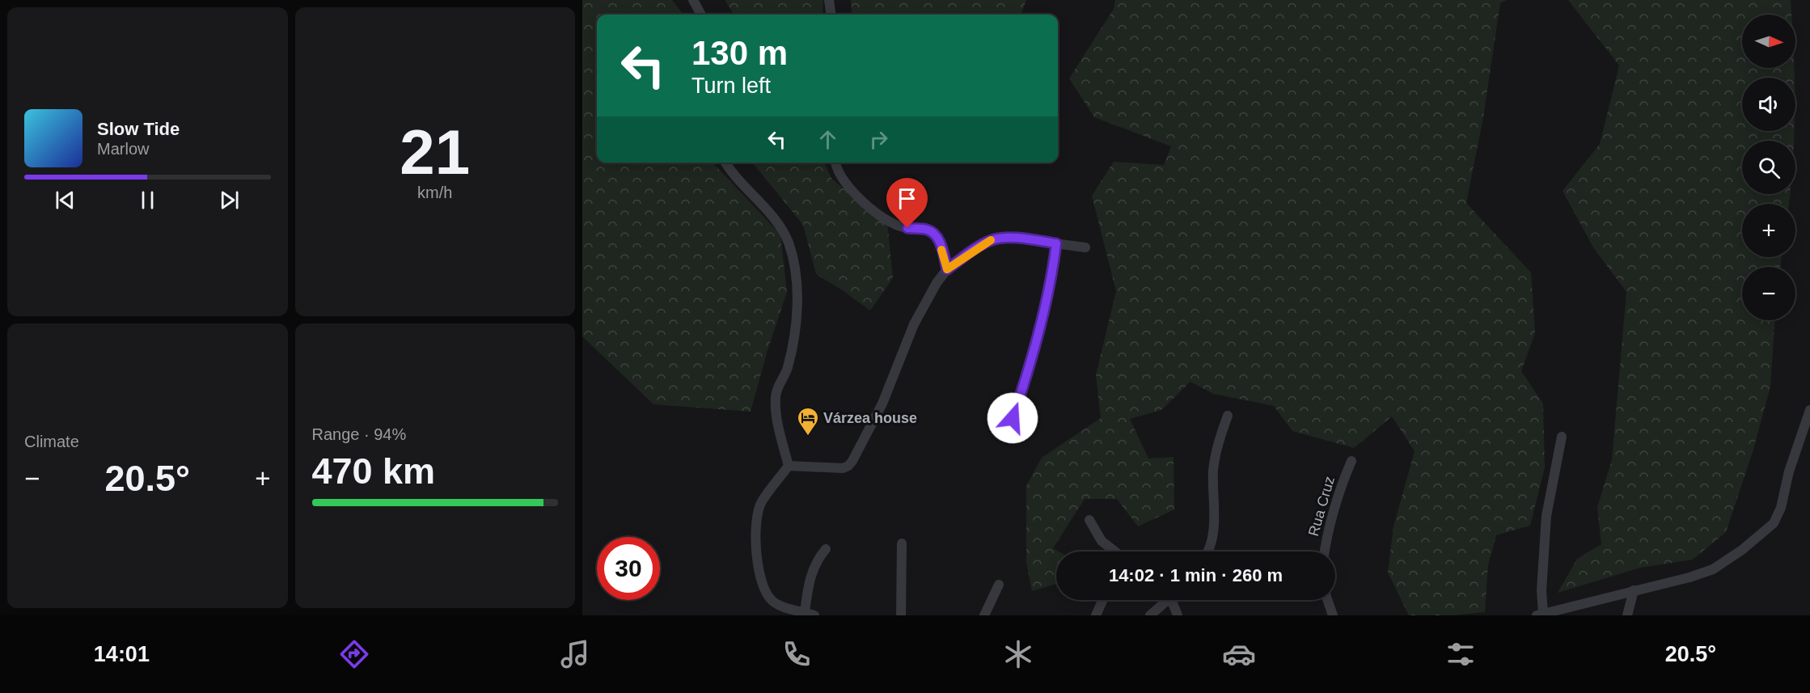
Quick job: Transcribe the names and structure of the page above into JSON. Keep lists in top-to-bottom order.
{
  "streets": {
    "street": ["Rua Cruz"]
  },
  "places": {
    "hotel": ["Várzea house"]
  },
  "north": "right",
  "page": {
    "tile": [
      ["21", "km/h"],
      "Climate",
      ["Range · 94%", "470 km"]
    ],
    "map_buttons": ["+", "−"],
    "turn": ["130 m", "Turn left"],
    "song": ["Slow Tide", "Marlow"],
    "heat": ["−", "20.5°", "+"],
    "limit": "30",
    "trip": "14:02 · 1 min · 260 m",
    "tabs": ["14:01", "20.5°"]
  }
}
